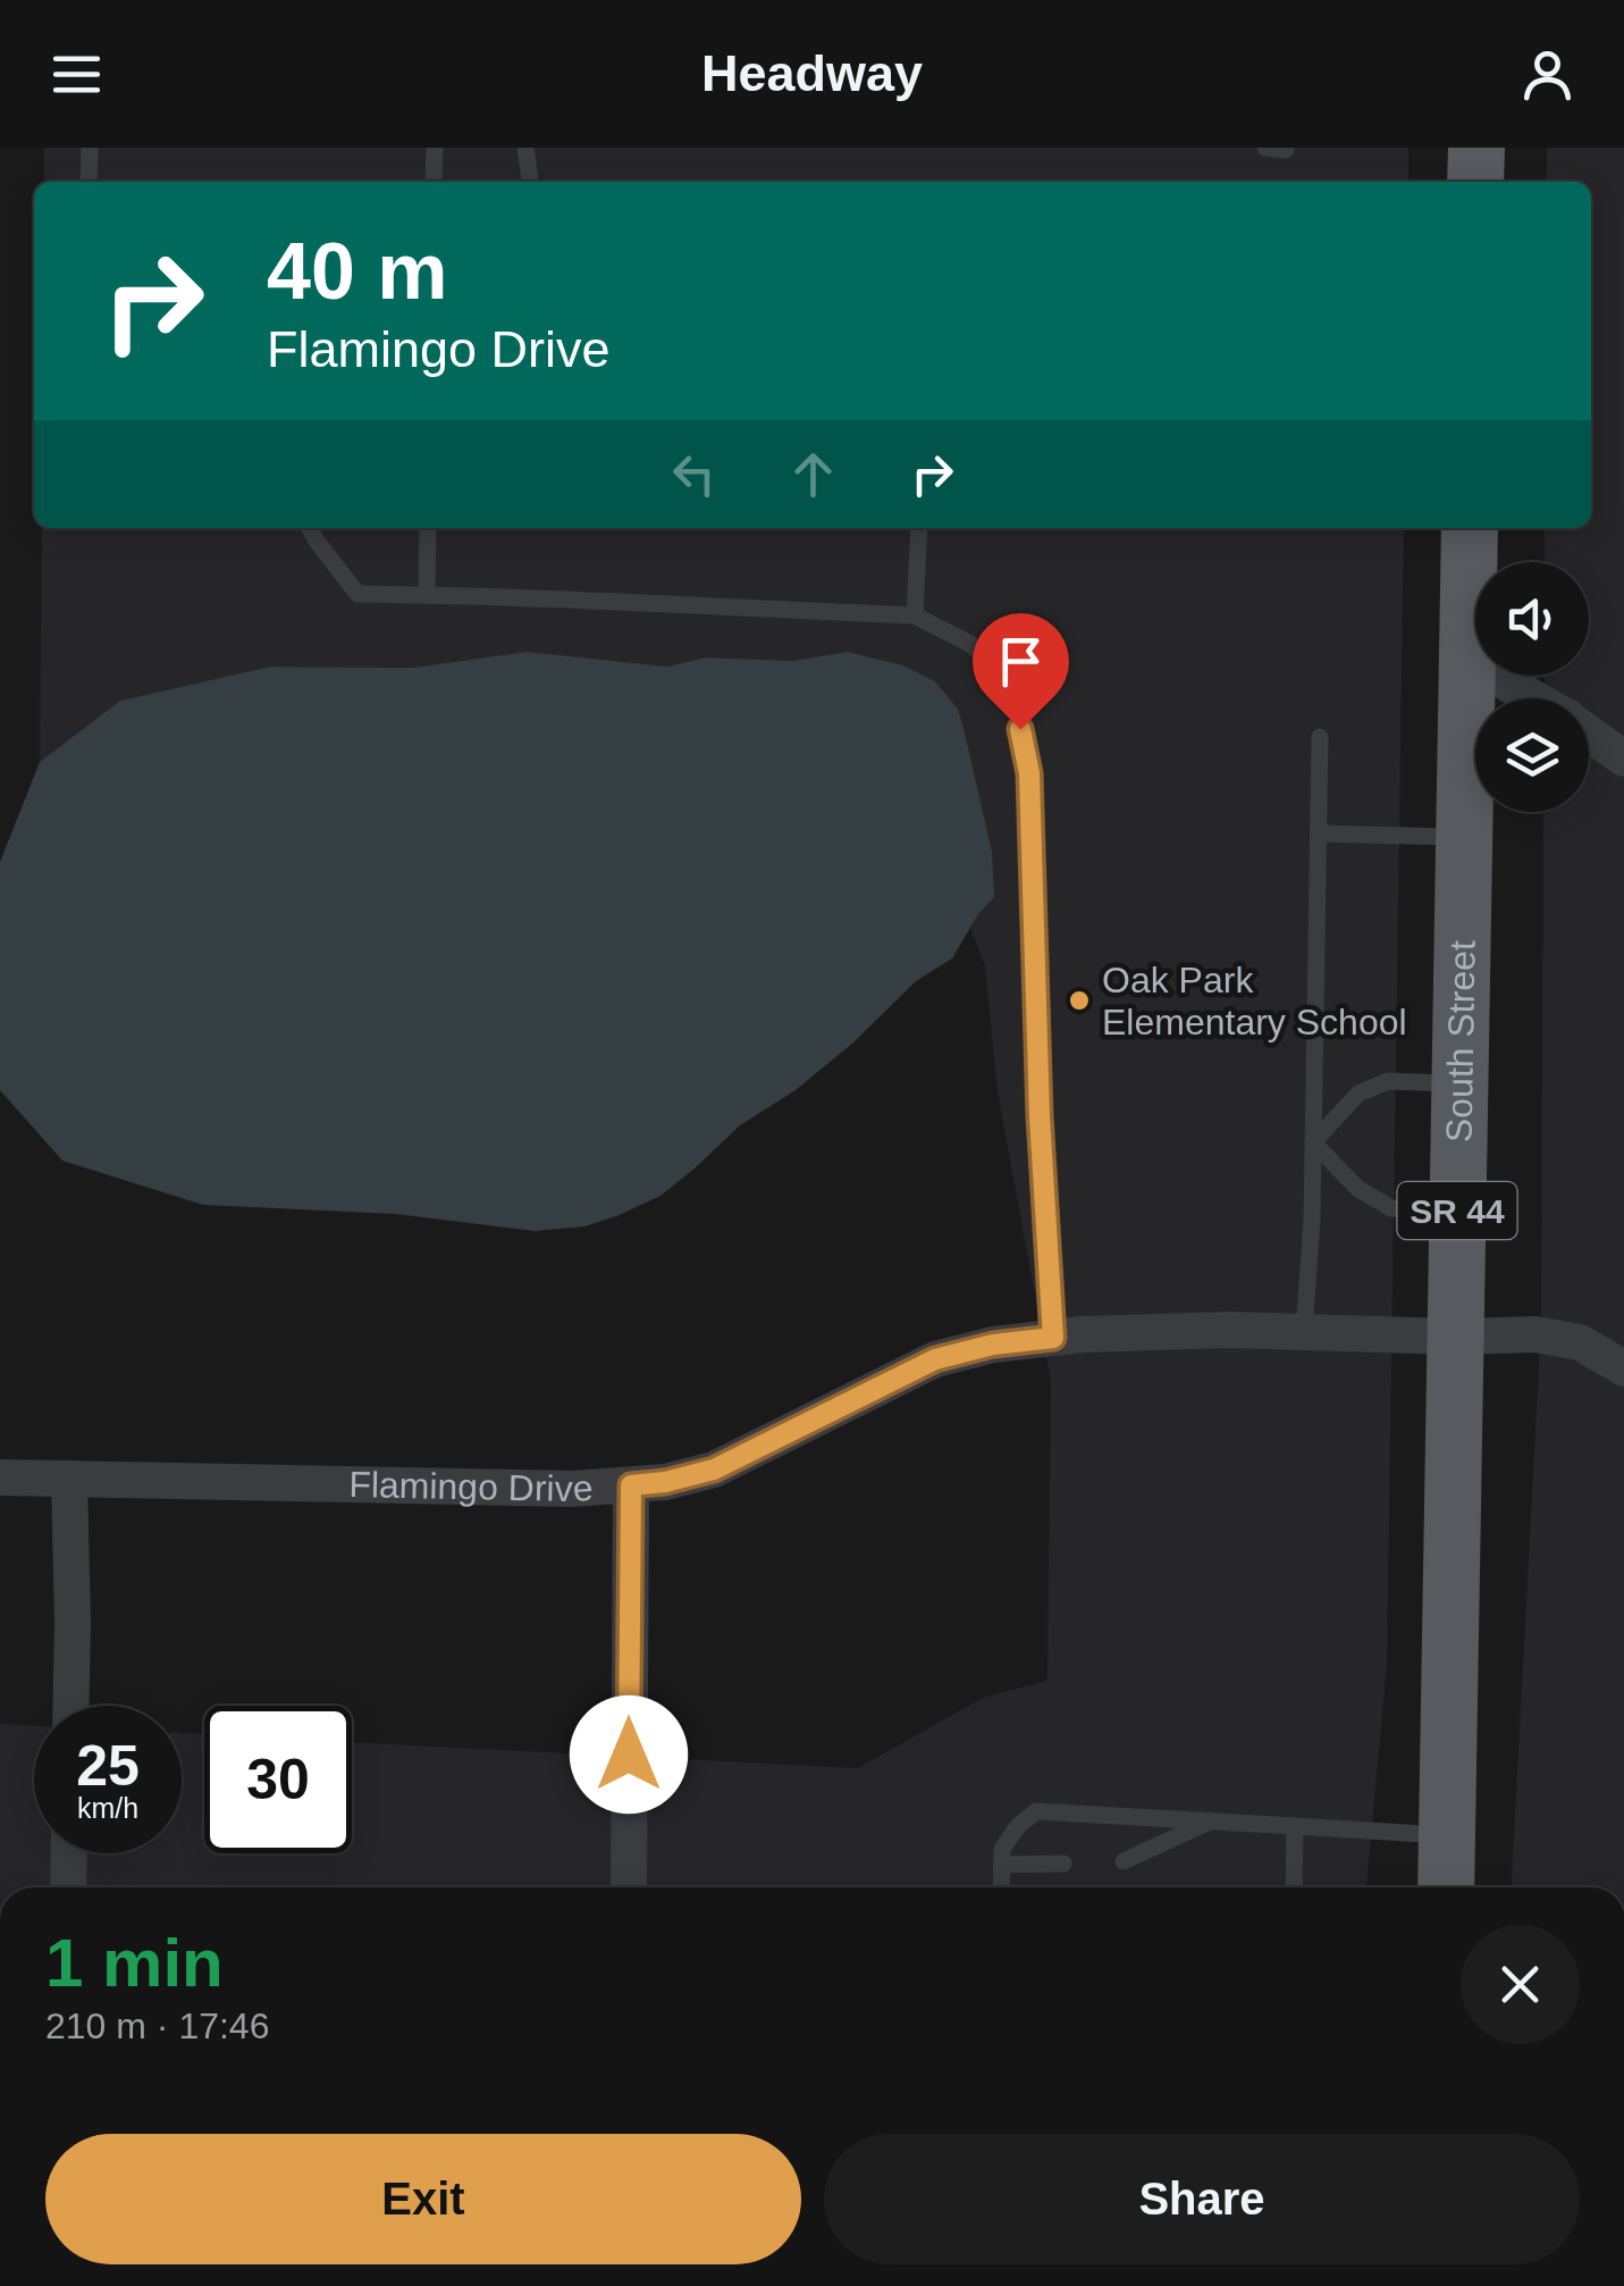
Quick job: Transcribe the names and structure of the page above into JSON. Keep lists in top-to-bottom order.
{
  "streets": {
    "main road": ["South Street", "SR 44"],
    "street": ["Flamingo Drive"]
  },
  "crossings": [
    ["South Street", "Flamingo Drive"]
  ],
  "places": ["Oak Park Elementary School"],
  "page": {
    "header": "Headway",
    "turn": ["40 m", "Flamingo Drive"],
    "speed": "25 km/h",
    "limit": "30",
    "heading": ["1 min", "210 m · 17:46"],
    "buttons": ["Exit", "Share"]
  }
}
